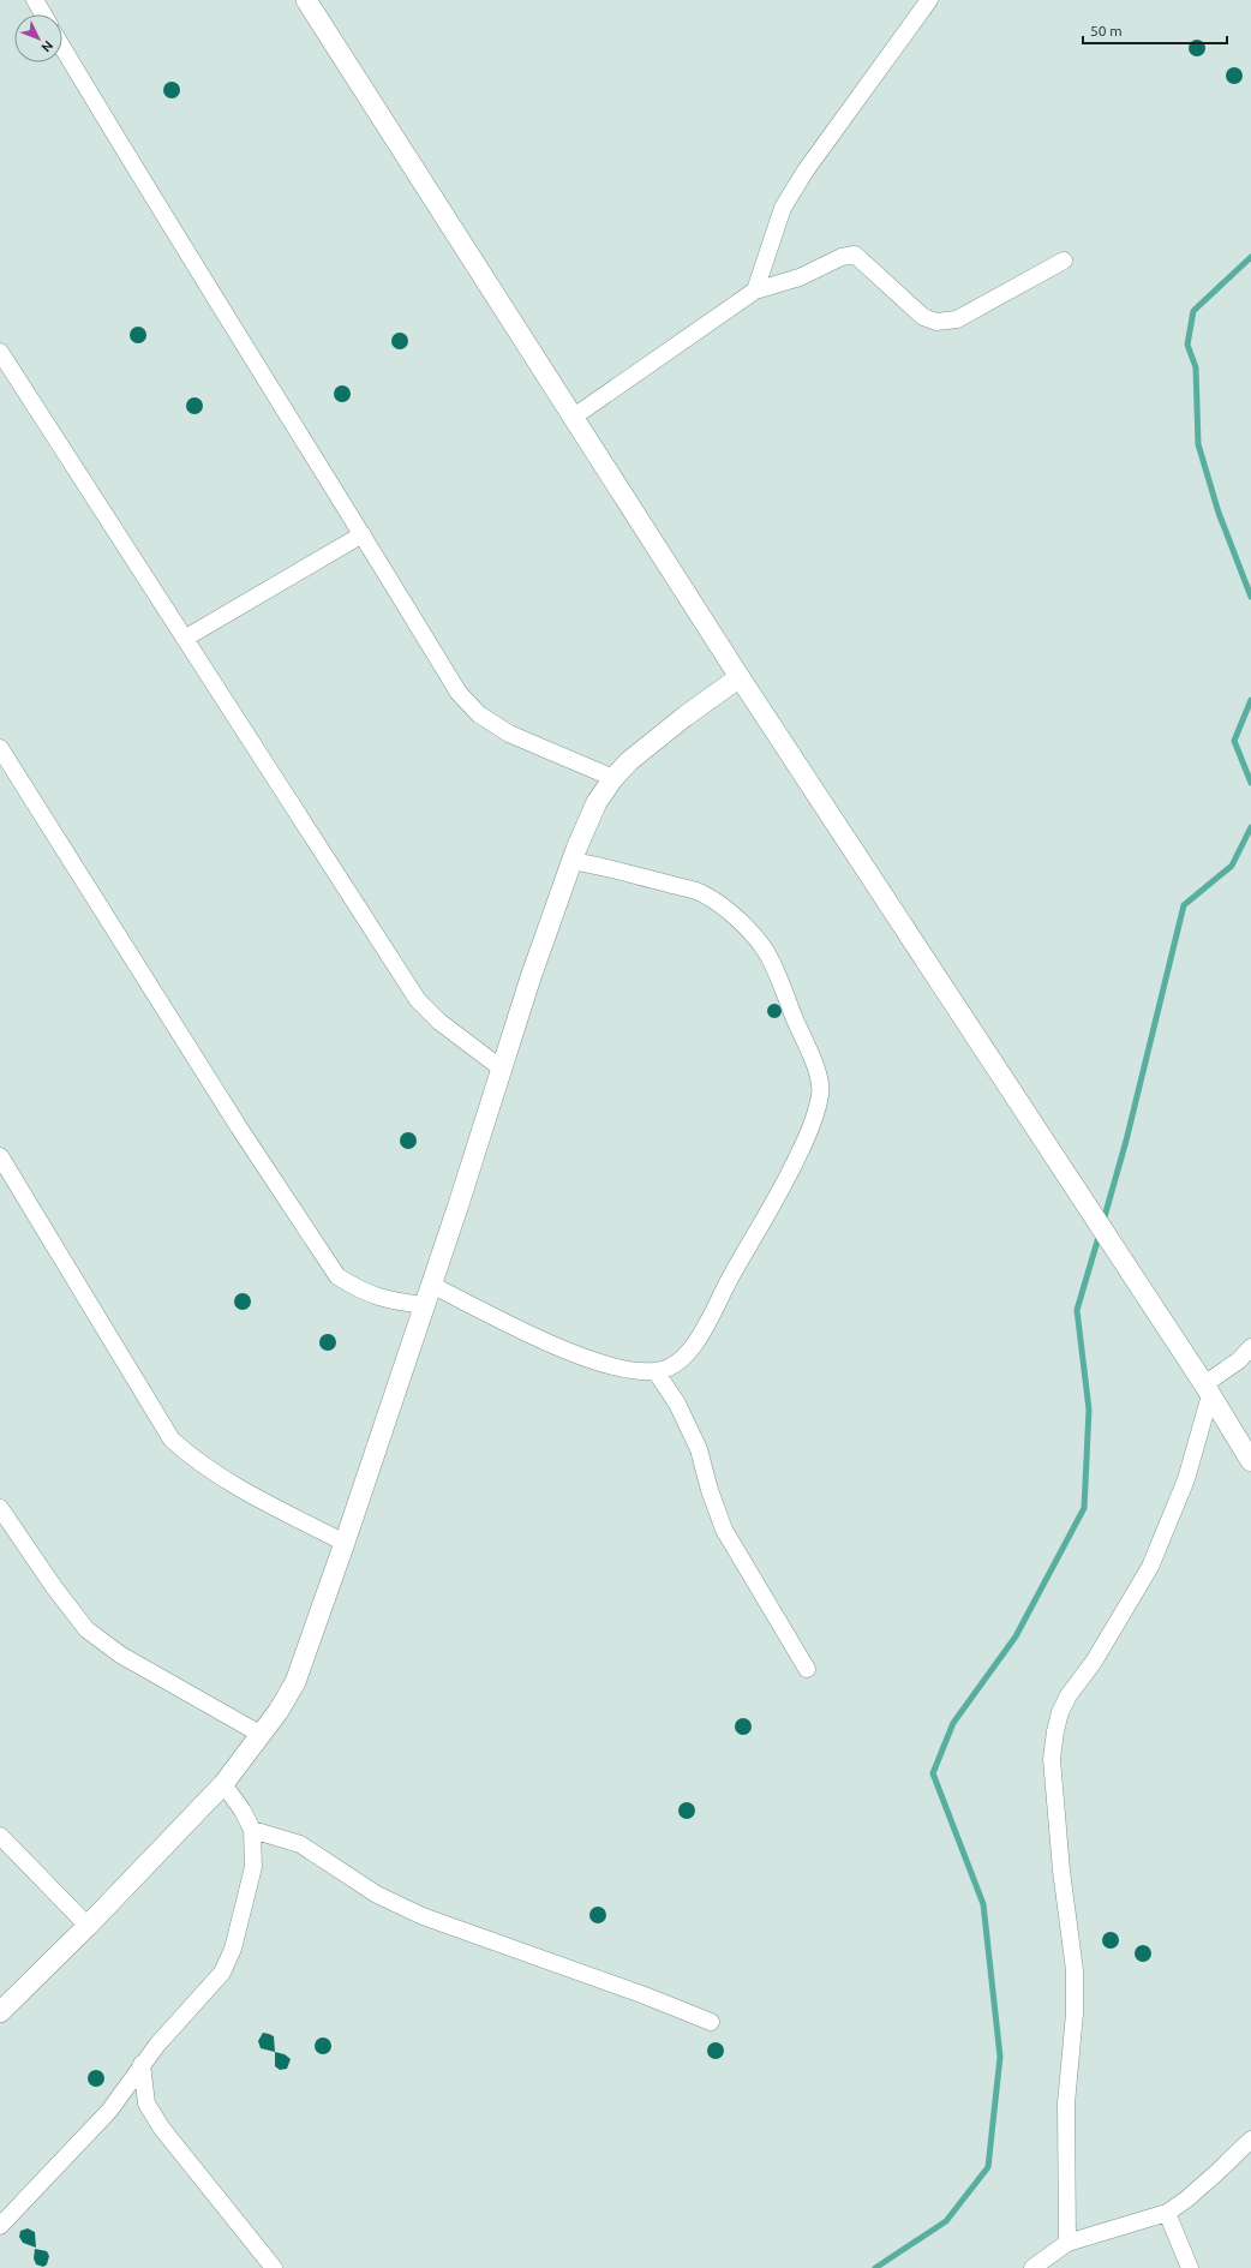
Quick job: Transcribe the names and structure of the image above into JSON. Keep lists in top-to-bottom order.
{
  "scale_bar": "50 m",
  "north": "bottom right"
}
